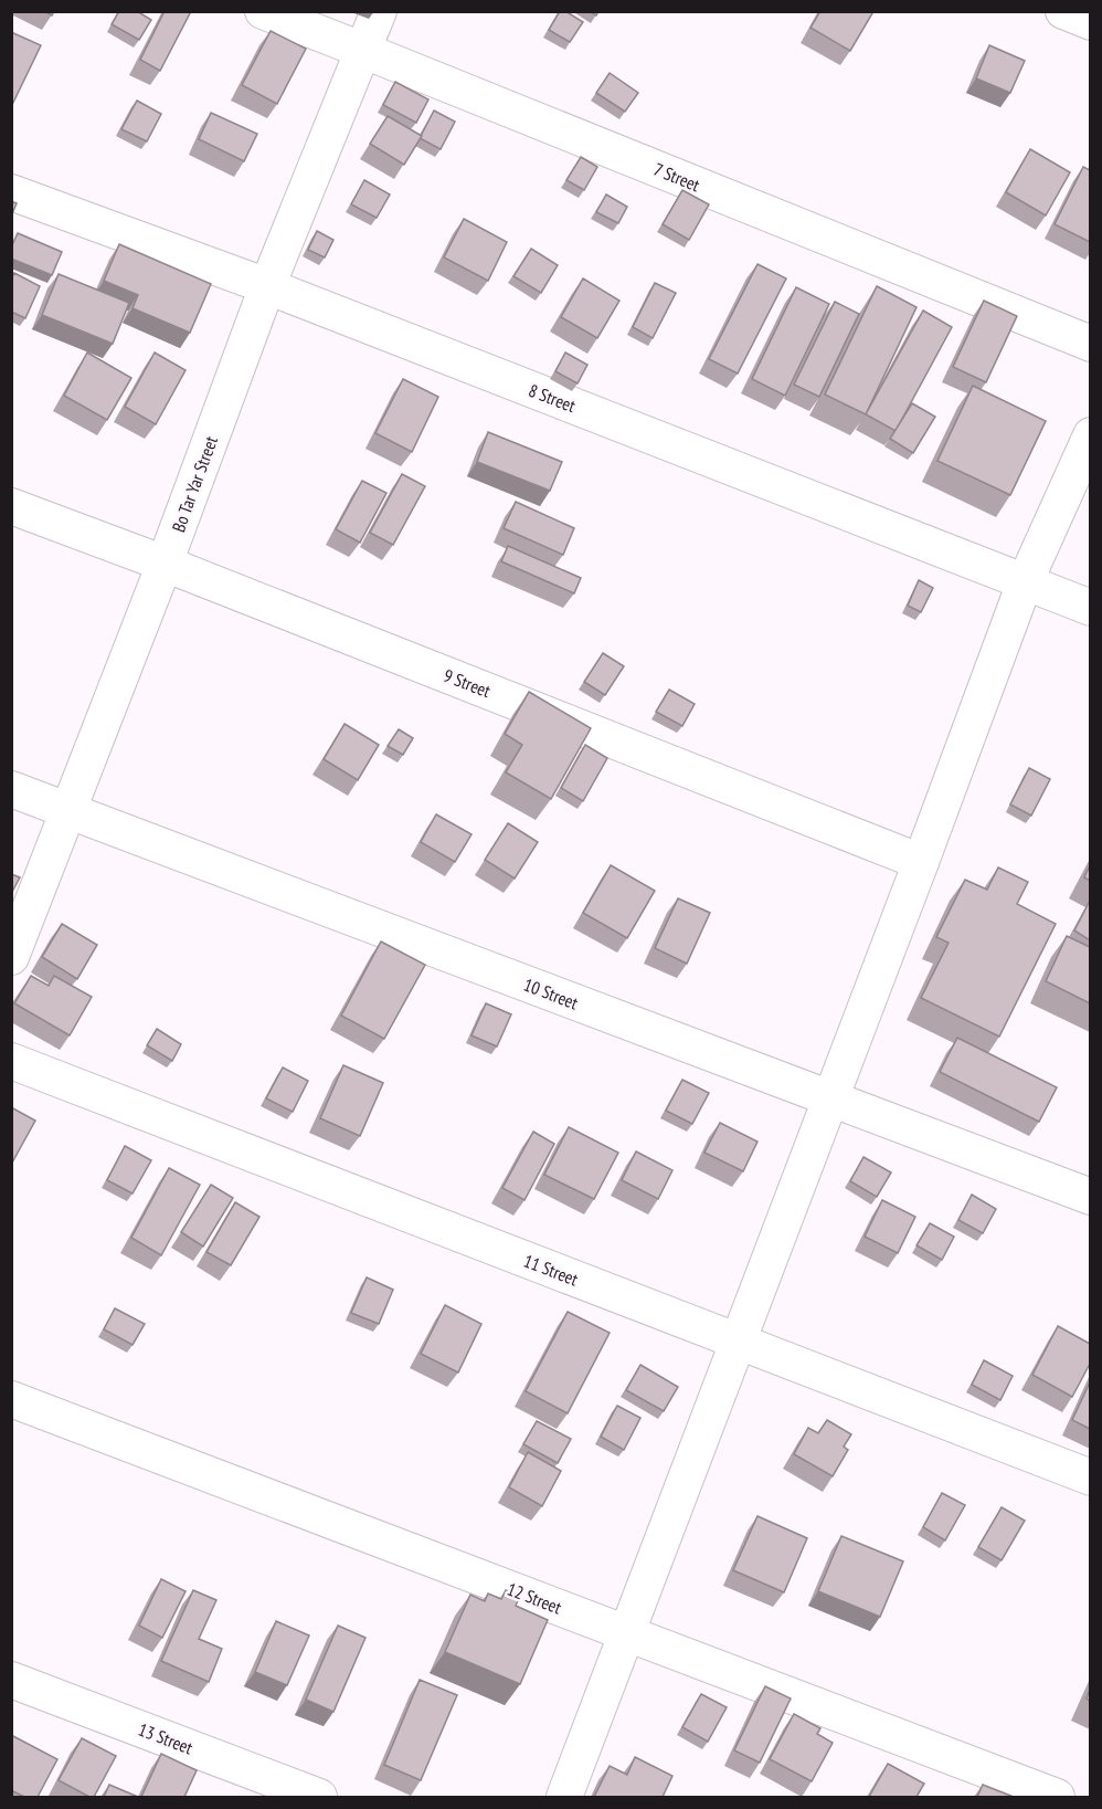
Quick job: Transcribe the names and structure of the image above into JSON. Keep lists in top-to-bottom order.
{
  "streets": {
    "street": [
      "7 Street",
      "8 Street",
      "Bo Tar Yar Street",
      "9 Street",
      "10 Street",
      "11 Street",
      "12 Street",
      "13 Street"
    ]
  },
  "crossings": [
    ["7 Street", "Bo Tar Yar Street"],
    ["8 Street", "Bo Tar Yar Street"],
    ["Bo Tar Yar Street", "9 Street"],
    ["Bo Tar Yar Street", "10 Street"]
  ]
}
